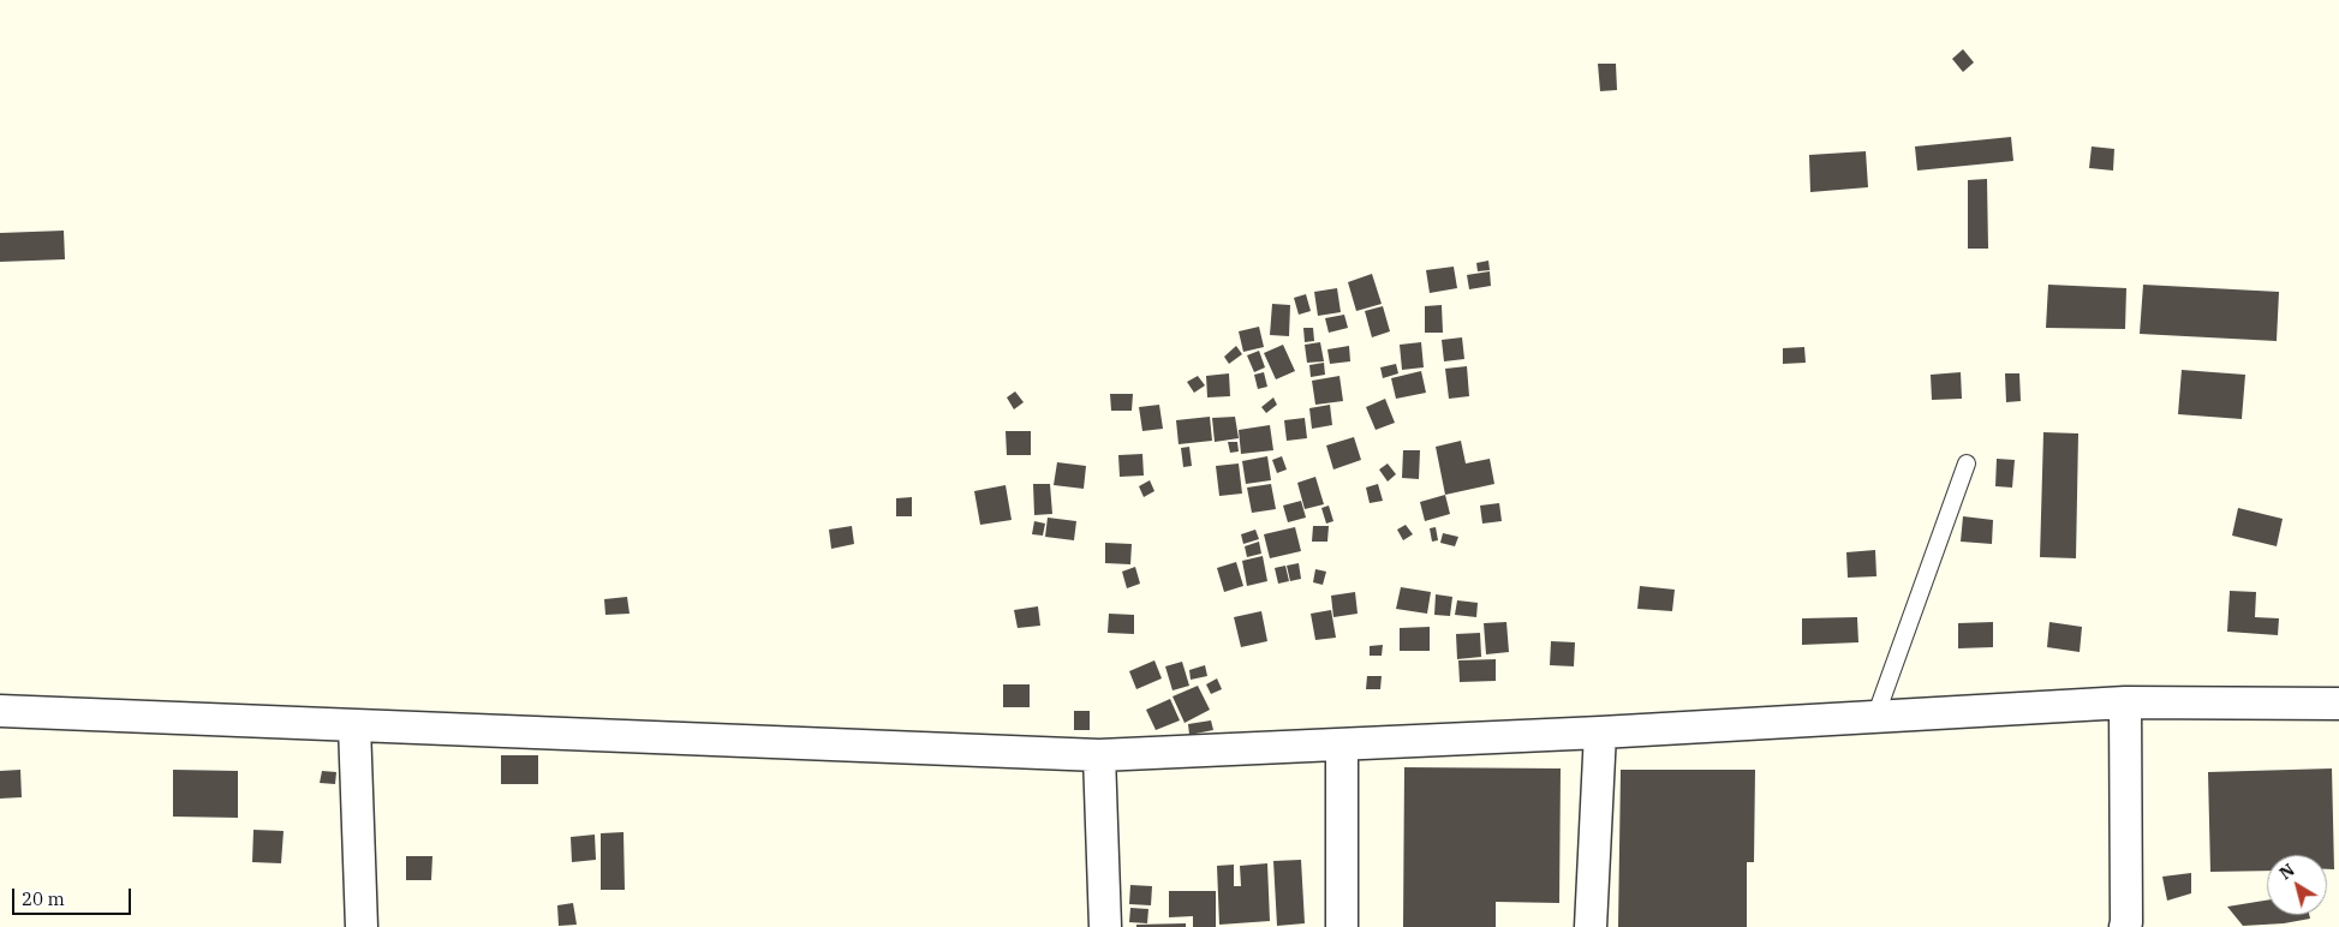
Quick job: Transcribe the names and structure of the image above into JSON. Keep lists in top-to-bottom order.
{
  "scale_bar": "20 m",
  "north": "top left"
}
